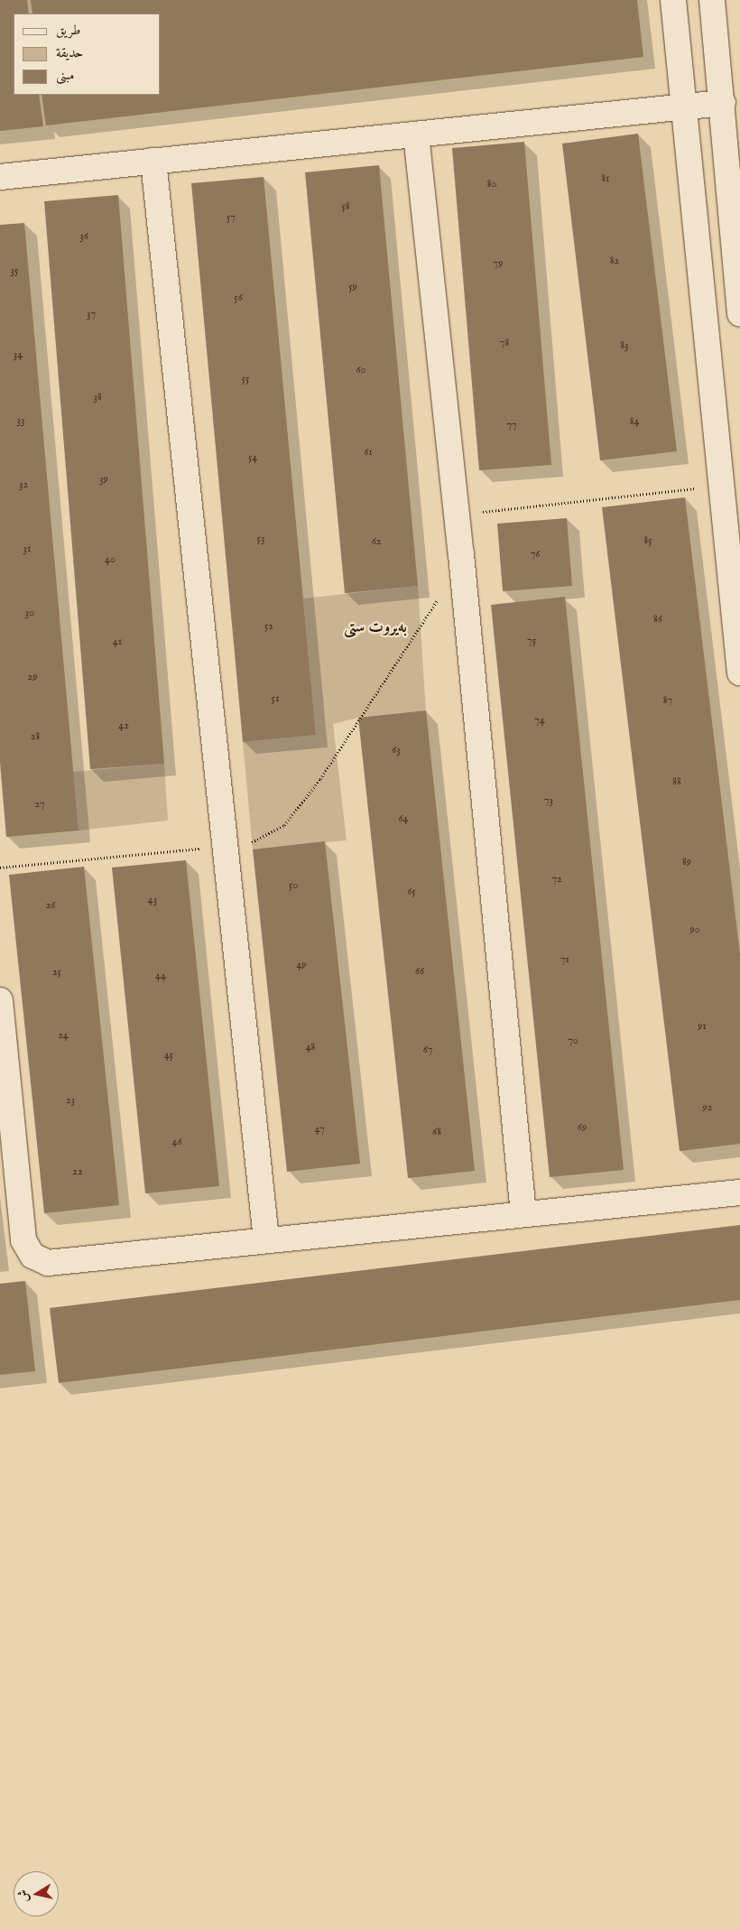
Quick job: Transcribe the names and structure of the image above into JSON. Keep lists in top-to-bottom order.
{
  "districts": ["بەیروت ستی"],
  "house_numbers": [
    "81",
    "80",
    "58",
    "57",
    "36",
    "82",
    "79",
    "35",
    "59",
    "56",
    "37",
    "78",
    "83",
    "34",
    "60",
    "55",
    "38",
    "33",
    "84",
    "77",
    "61",
    "54",
    "39",
    "32",
    "53",
    "85",
    "62",
    "31",
    "76",
    "40",
    "30",
    "86",
    "52",
    "75",
    "41",
    "29",
    "51",
    "87",
    "74",
    "42",
    "28",
    "63",
    "88",
    "73",
    "27",
    "64",
    "89",
    "72",
    "50",
    "65",
    "43",
    "26",
    "90",
    "71",
    "49",
    "66",
    "25",
    "44",
    "91",
    "24",
    "70",
    "48",
    "67",
    "45",
    "23",
    "92",
    "69",
    "47",
    "68",
    "46",
    "22"
  ],
  "legend": ["طريق", "حديقة", "مبنى"],
  "north": "left"
}
